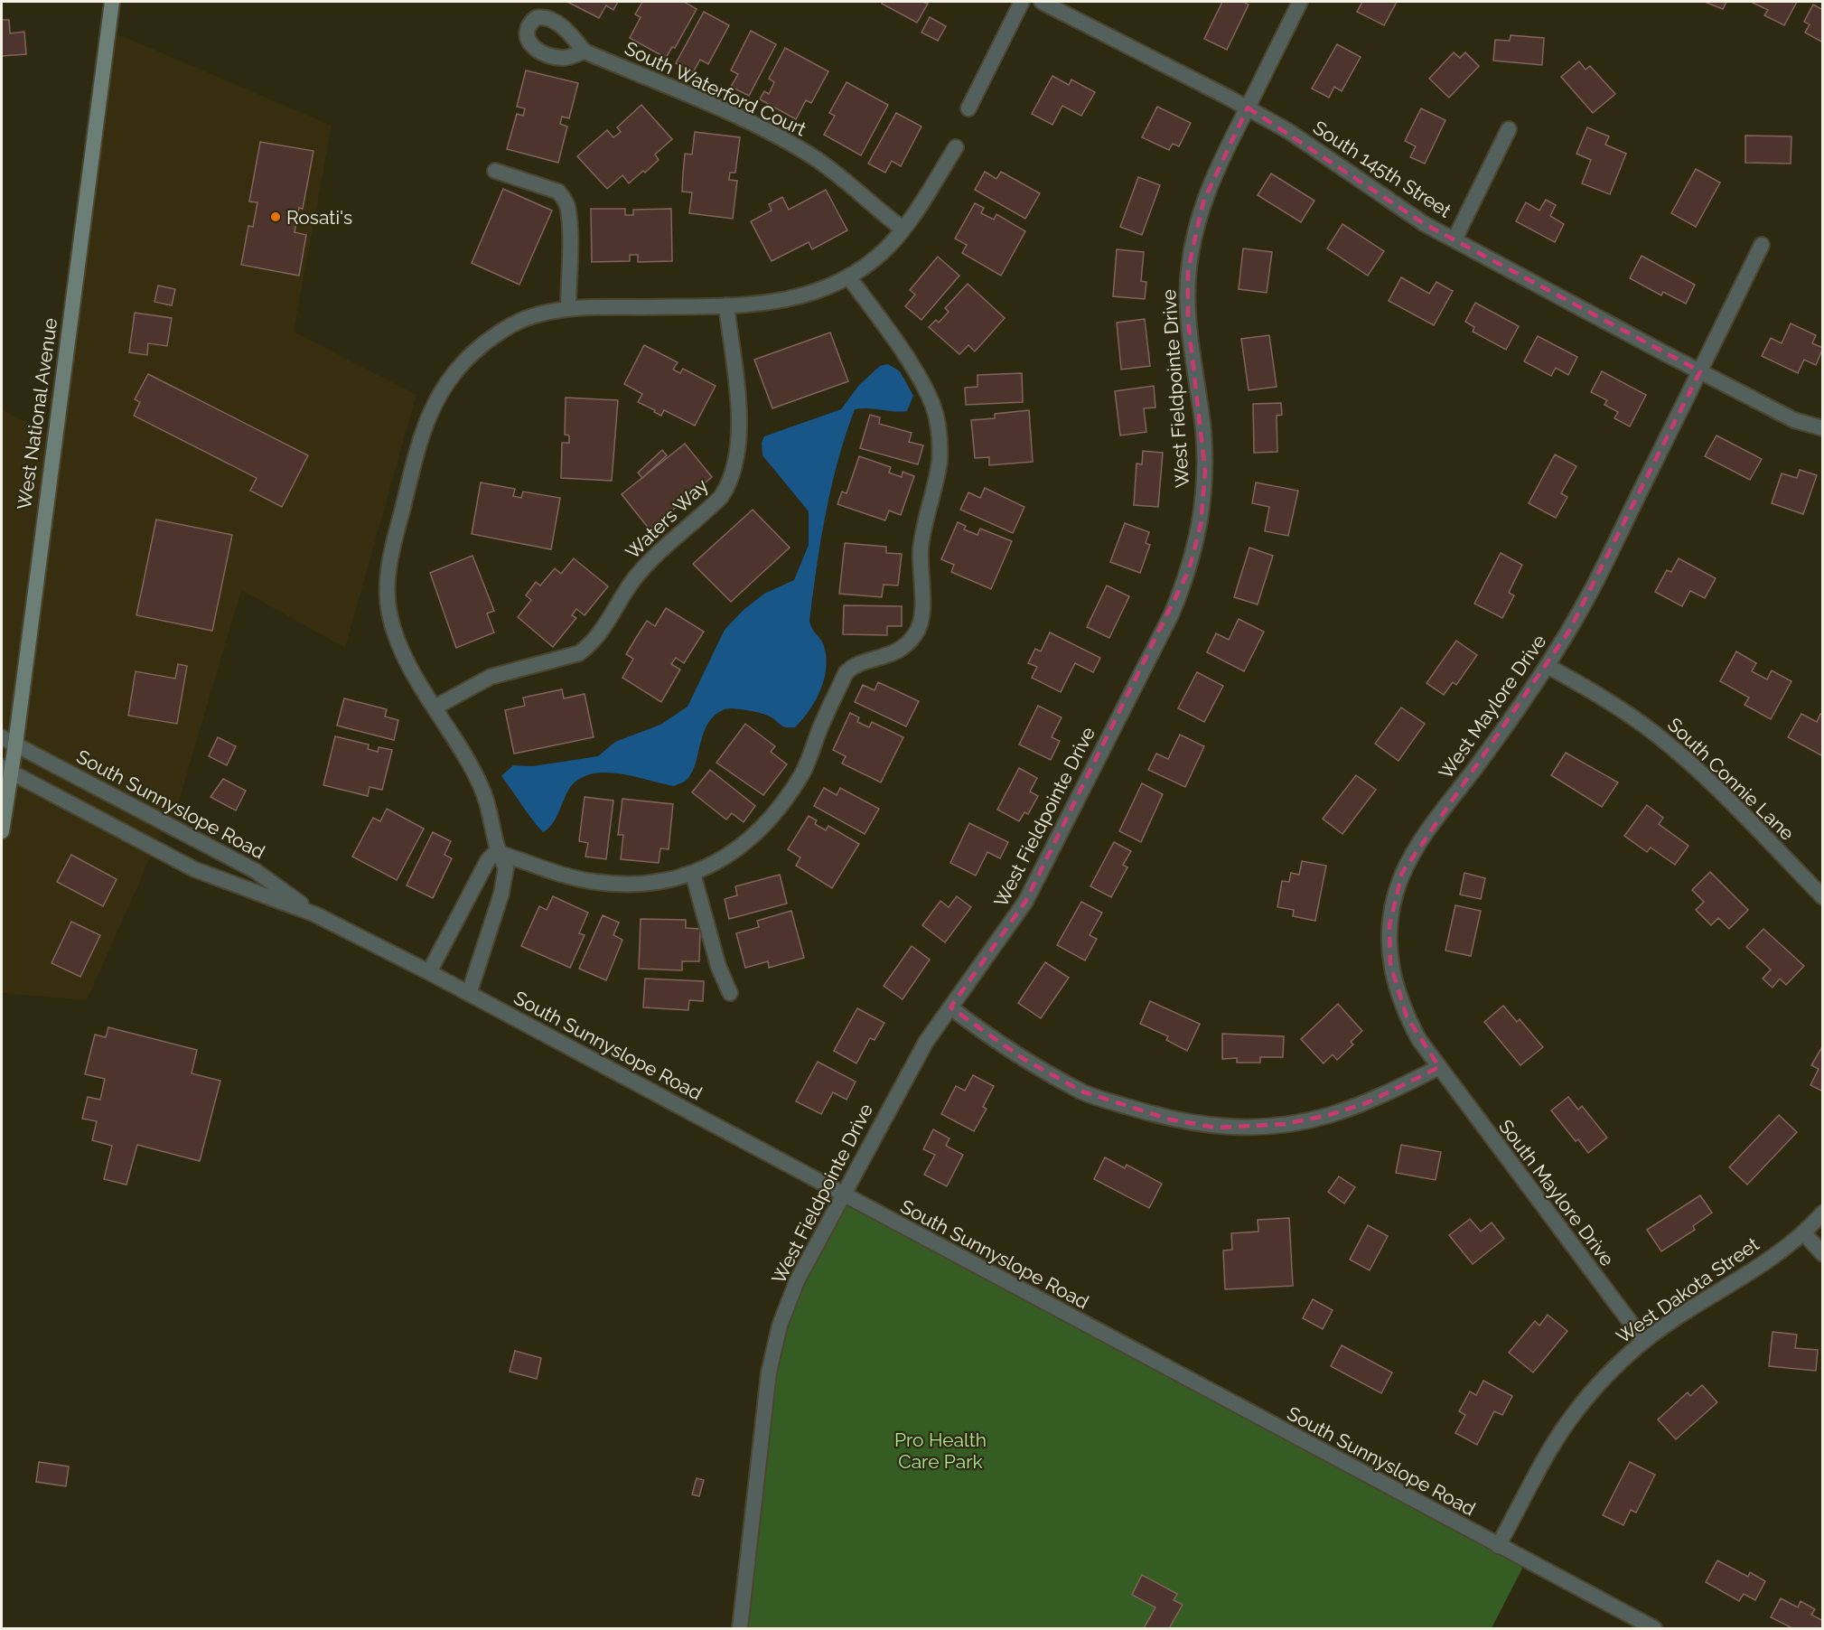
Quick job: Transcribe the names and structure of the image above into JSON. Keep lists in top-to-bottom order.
{
  "streets": {
    "main road": ["West National Avenue"],
    "street": [
      "South Waterford Court",
      "South 145th Street",
      "West Fieldpointe Drive",
      "Waters Way",
      "West Maylore Drive",
      "South Connie Lane",
      "South Sunnyslope Road",
      "South Maylore Drive",
      "West Dakota Street"
    ]
  },
  "crossings": [
    ["South 145th Street", "West Fieldpointe Drive"],
    ["South 145th Street", "West Maylore Drive"],
    ["West Fieldpointe Drive", "South Sunnyslope Road"],
    ["West National Avenue", "South Sunnyslope Road"],
    ["West Maylore Drive", "South Connie Lane"],
    ["West Maylore Drive", "South Maylore Drive"],
    ["South Sunnyslope Road", "West Dakota Street"],
    ["South Maylore Drive", "West Dakota Street"]
  ],
  "parks": ["Pro Health Care Park"],
  "places": ["Rosati's"]
}
